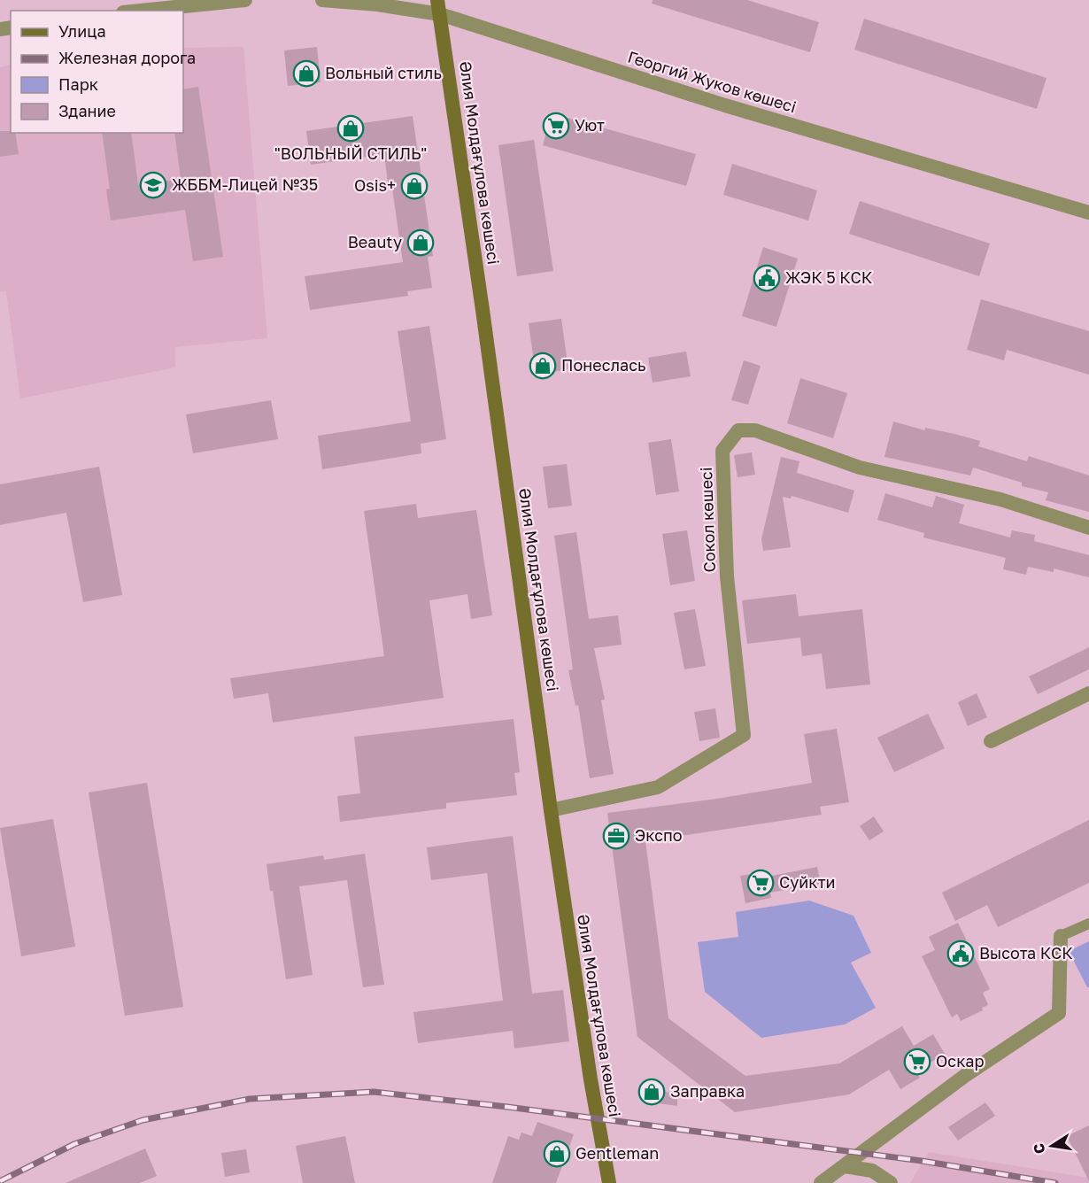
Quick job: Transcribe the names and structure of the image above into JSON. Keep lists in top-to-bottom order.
{
  "streets": {
    "main road": ["Әлия Молдағұлова көшесі"],
    "street": ["Георгий Жуков көшесі", "Сокол көшесі"]
  },
  "crossings": [
    ["Георгий Жуков көшесі", "Әлия Молдағұлова көшесі"],
    ["Әлия Молдағұлова көшесі", "Сокол көшесі"]
  ],
  "places": {
    "shop": [
      "Вольный стиль",
      "\"ВОЛЬНЫЙ СТИЛЬ\"",
      "Osis+",
      "Beauty",
      "Понеслась",
      "Заправка",
      "Gentleman"
    ],
    "supermarket": ["Уют", "Суйкти", "Оскар"],
    "school or university": ["ЖББМ-Лицей №35"],
    "public building": ["ЖЭК 5 КСК", "Высота КСК"],
    "office": ["Экспо"]
  },
  "legend": [
    "Улица",
    "Железная дорога",
    "Парк",
    "Здание"
  ],
  "north": "left"
}
